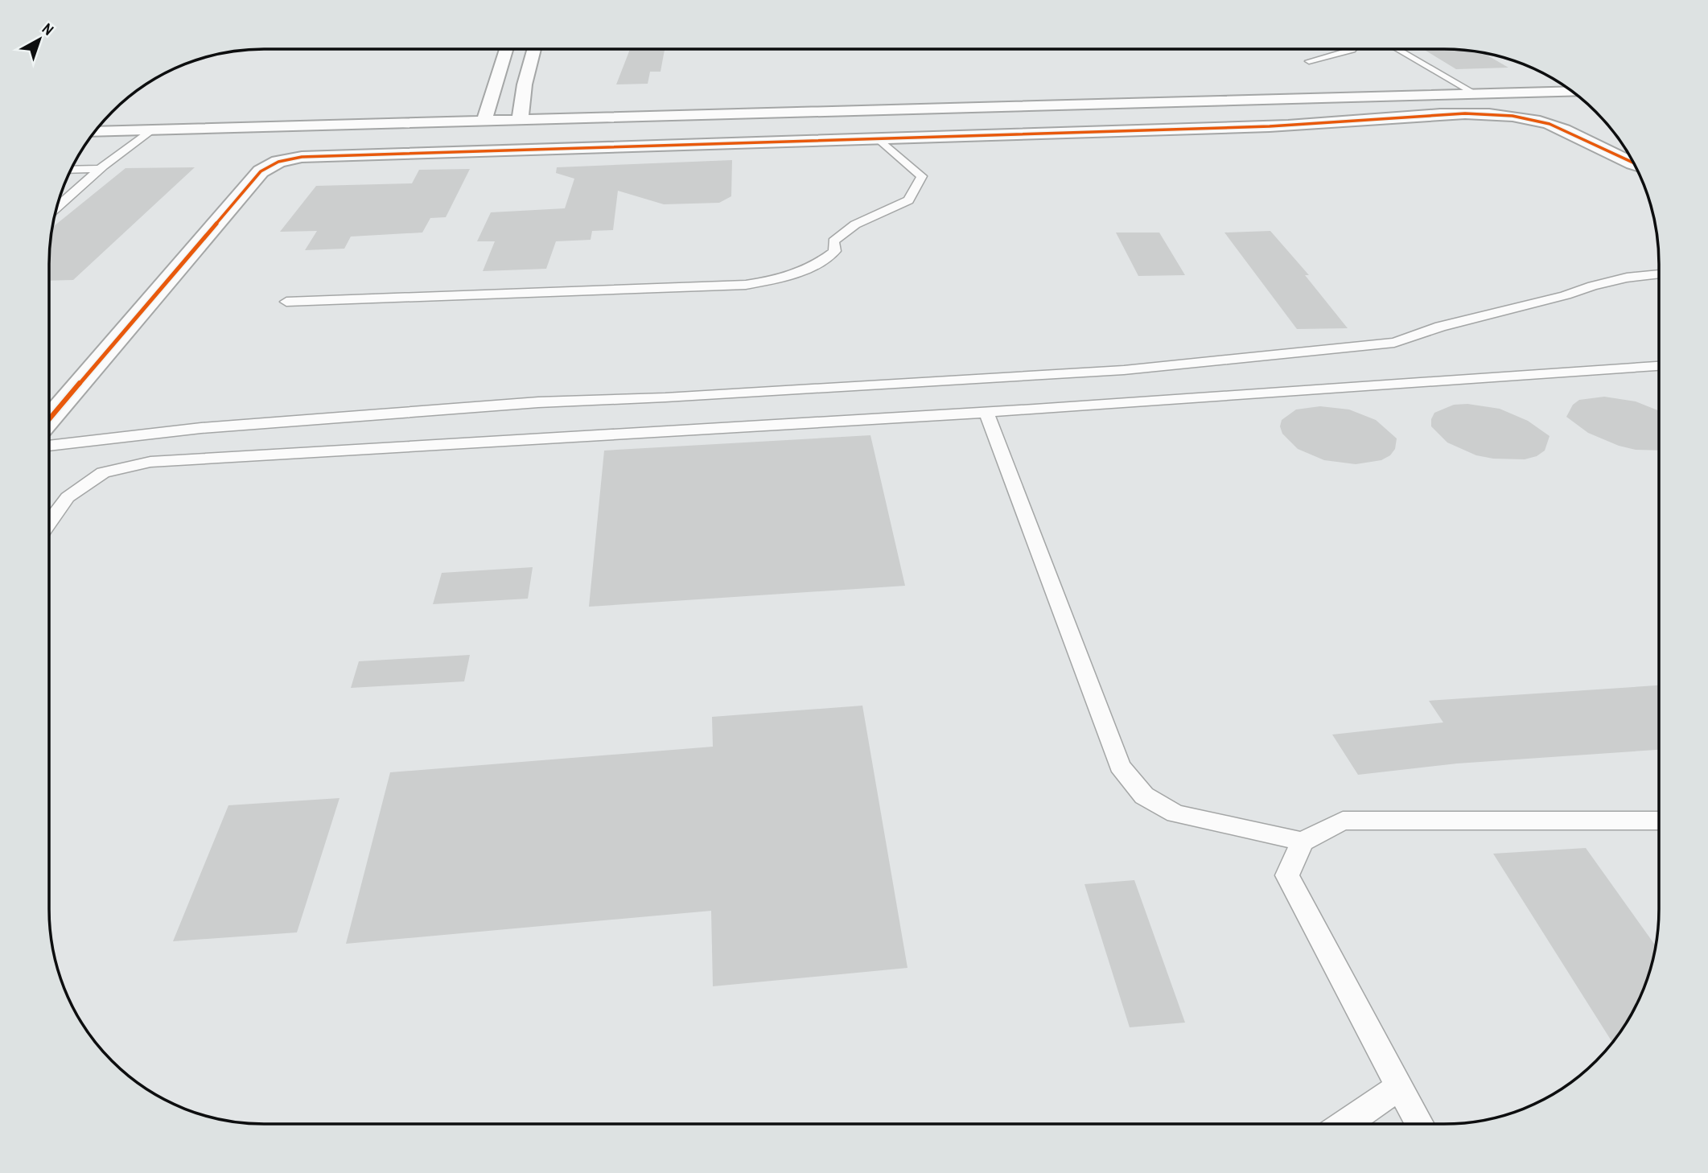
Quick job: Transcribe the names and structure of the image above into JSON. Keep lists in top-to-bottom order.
{
  "north": "top right"
}
